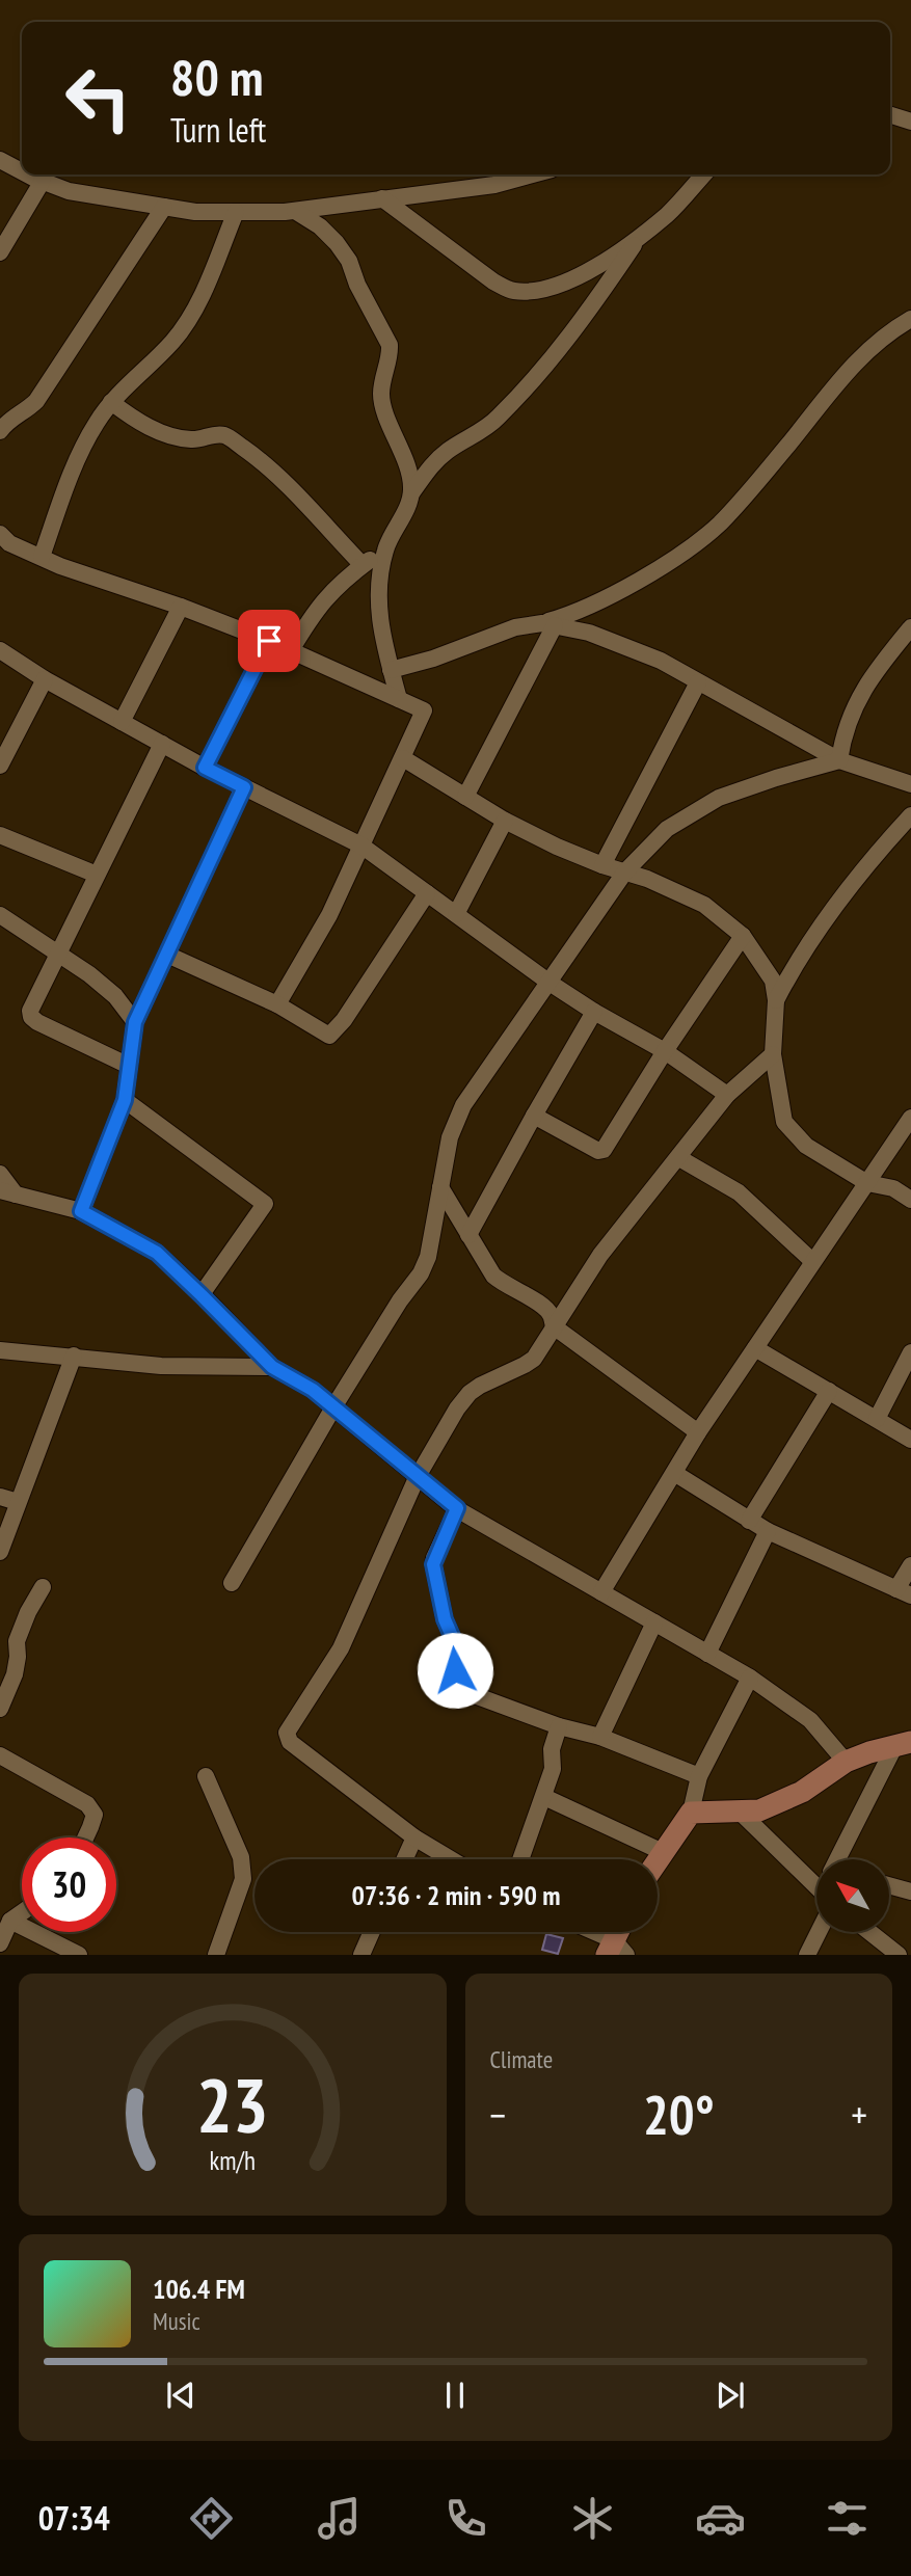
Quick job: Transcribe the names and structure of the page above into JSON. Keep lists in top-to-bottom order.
{
  "north": "top left",
  "page": {
    "turn": ["80 m", "Turn left"],
    "limit": "30",
    "trip": "07:36 · 2 min · 590 m",
    "tile": "Climate",
    "heat": ["−", "20°", "+"],
    "song": ["106.4 FM", "Music"],
    "tabs": "07:34",
    "gauge": ["23", "km/h"]
  }
}
